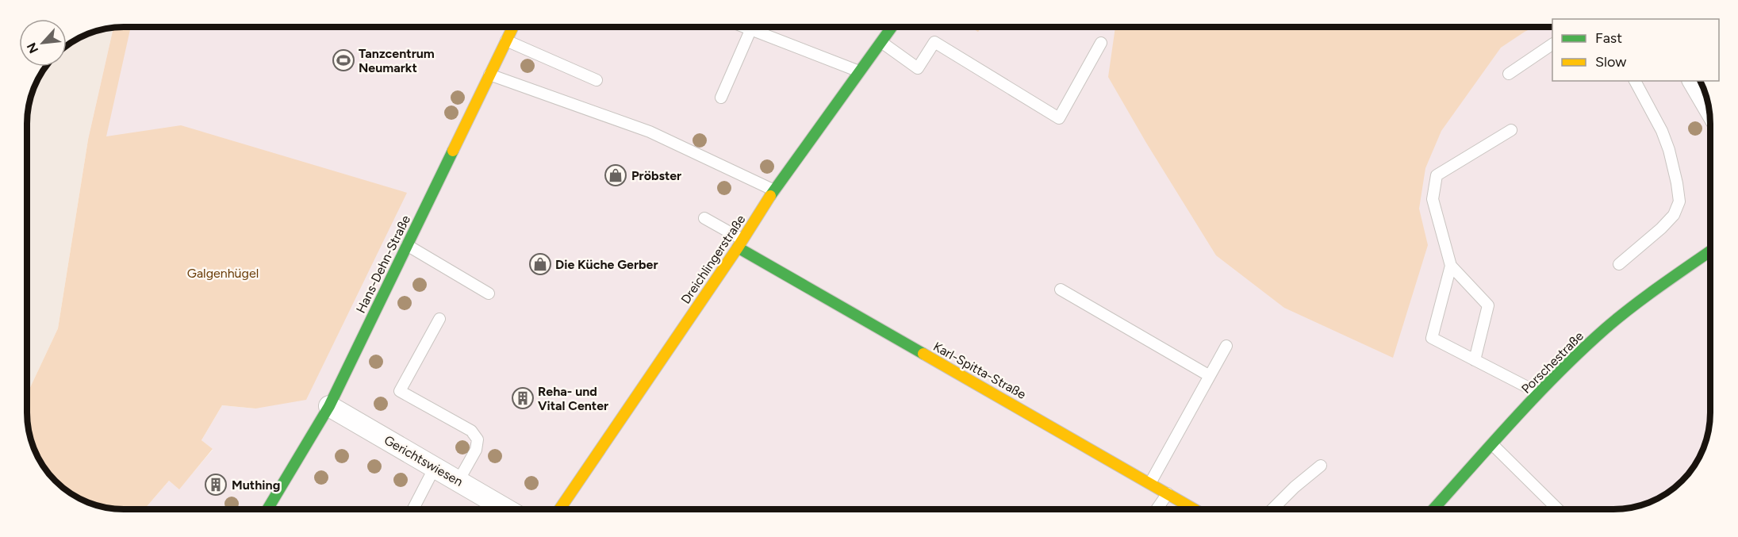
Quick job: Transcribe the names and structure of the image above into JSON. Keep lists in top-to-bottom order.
{
  "streets": {
    "street": [
      "Dreichlingerstraße",
      "Hans-Dehn-Straße",
      "Porschestraße",
      "Karl-Spitta-Straße",
      "Gerichtswiesen"
    ]
  },
  "crossings": [
    ["Dreichlingerstraße", "Karl-Spitta-Straße"],
    ["Hans-Dehn-Straße", "Gerichtswiesen"]
  ],
  "parks": ["Galgenhügel"],
  "places": {
    "sports": ["Tanzcentrum Neumarkt"],
    "shop": ["Pröbster", "Die Küche Gerber"],
    "building": ["Reha- und Vital Center", "Muthing"]
  },
  "legend": ["Fast", "Slow"],
  "north": "bottom left"
}
